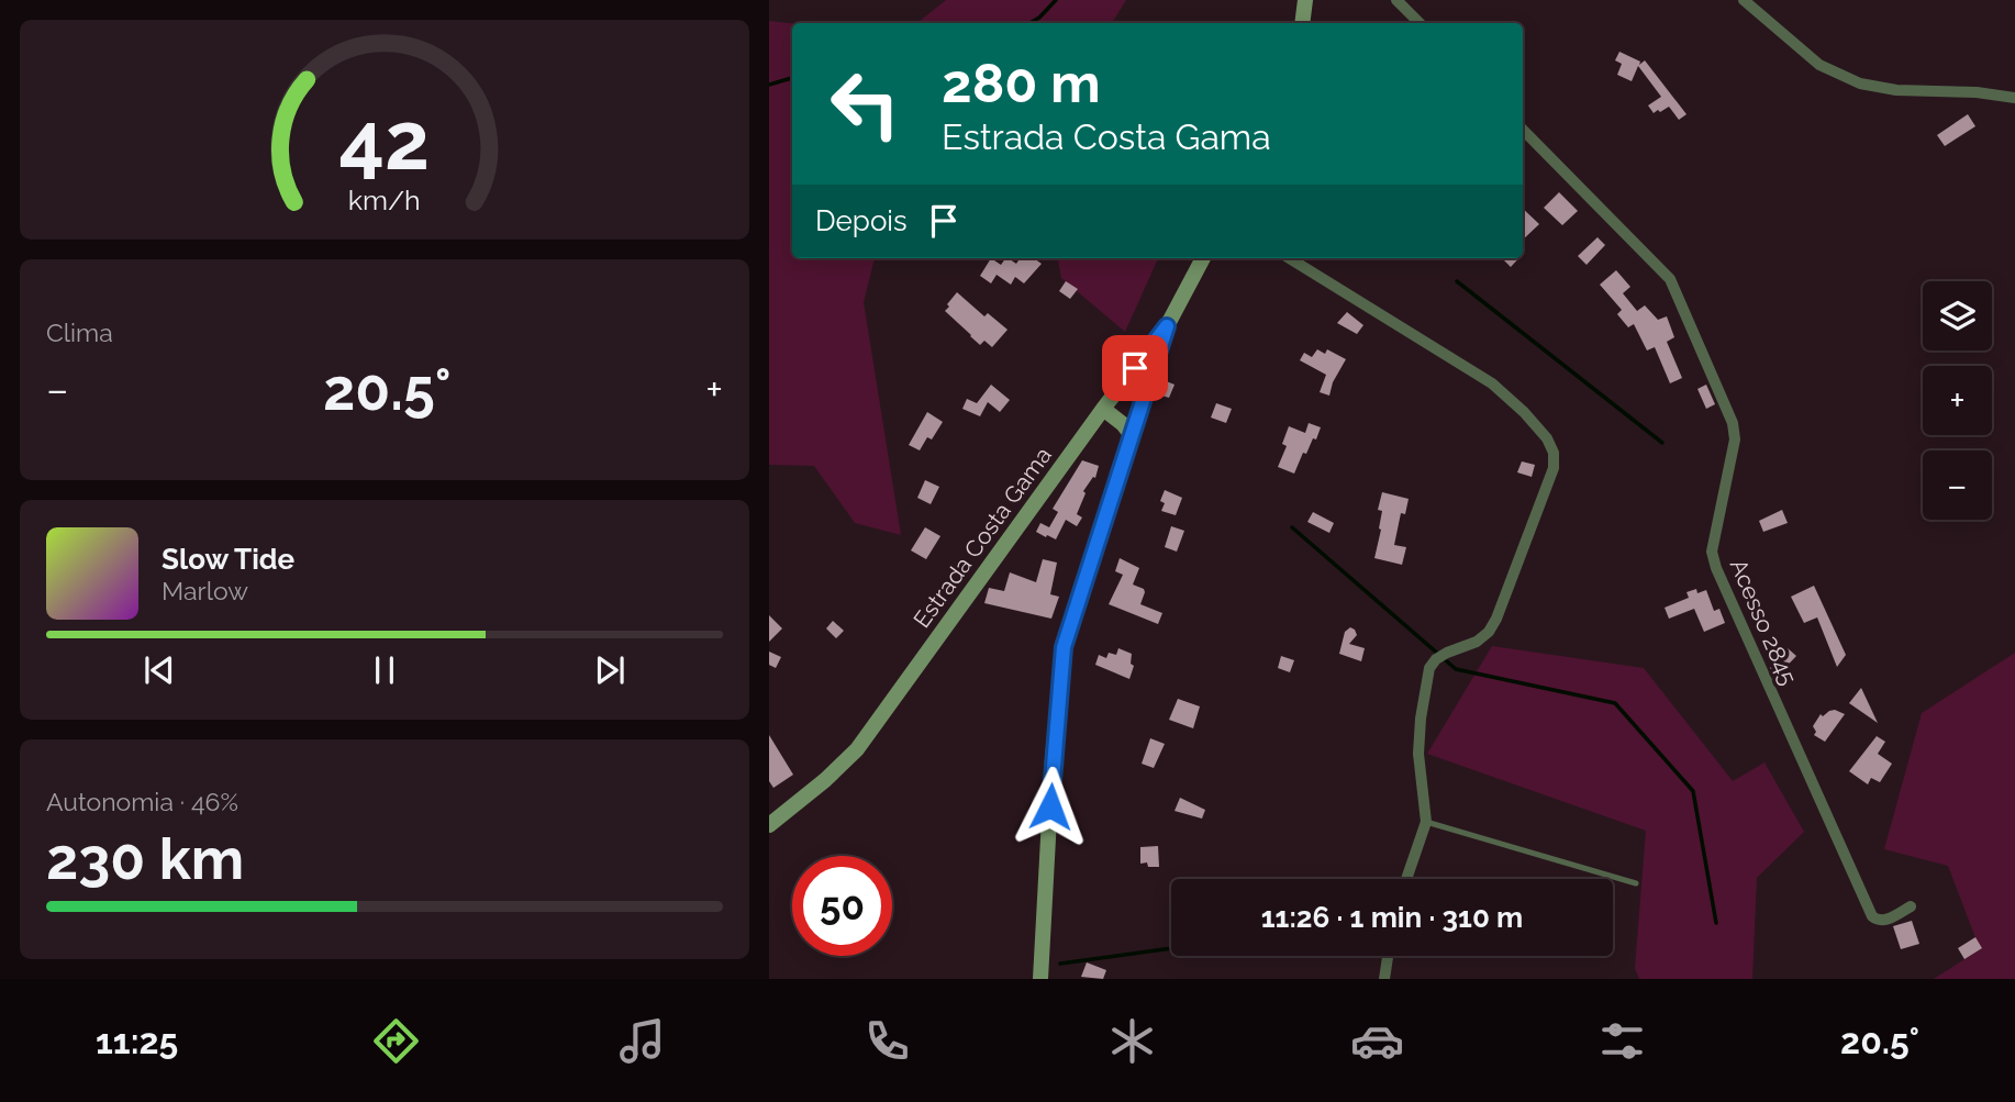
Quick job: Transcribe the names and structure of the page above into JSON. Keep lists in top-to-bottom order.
{
  "streets": {
    "main road": ["Estrada Costa Gama"],
    "street": ["Acesso 2845"]
  },
  "page": {
    "turn": ["280 m", "Estrada Costa Gama"],
    "then": "Depois",
    "tile": [
      "Clima",
      ["Autonomia · 46%", "230 km"]
    ],
    "map_buttons": ["+", "−"],
    "heat": ["−", "20.5°", "+"],
    "song": ["Slow Tide", "Marlow"],
    "limit": "50",
    "trip": "11:26 · 1 min · 310 m",
    "tabs": ["11:25", "20.5°"],
    "gauge": ["42", "km/h"]
  }
}
